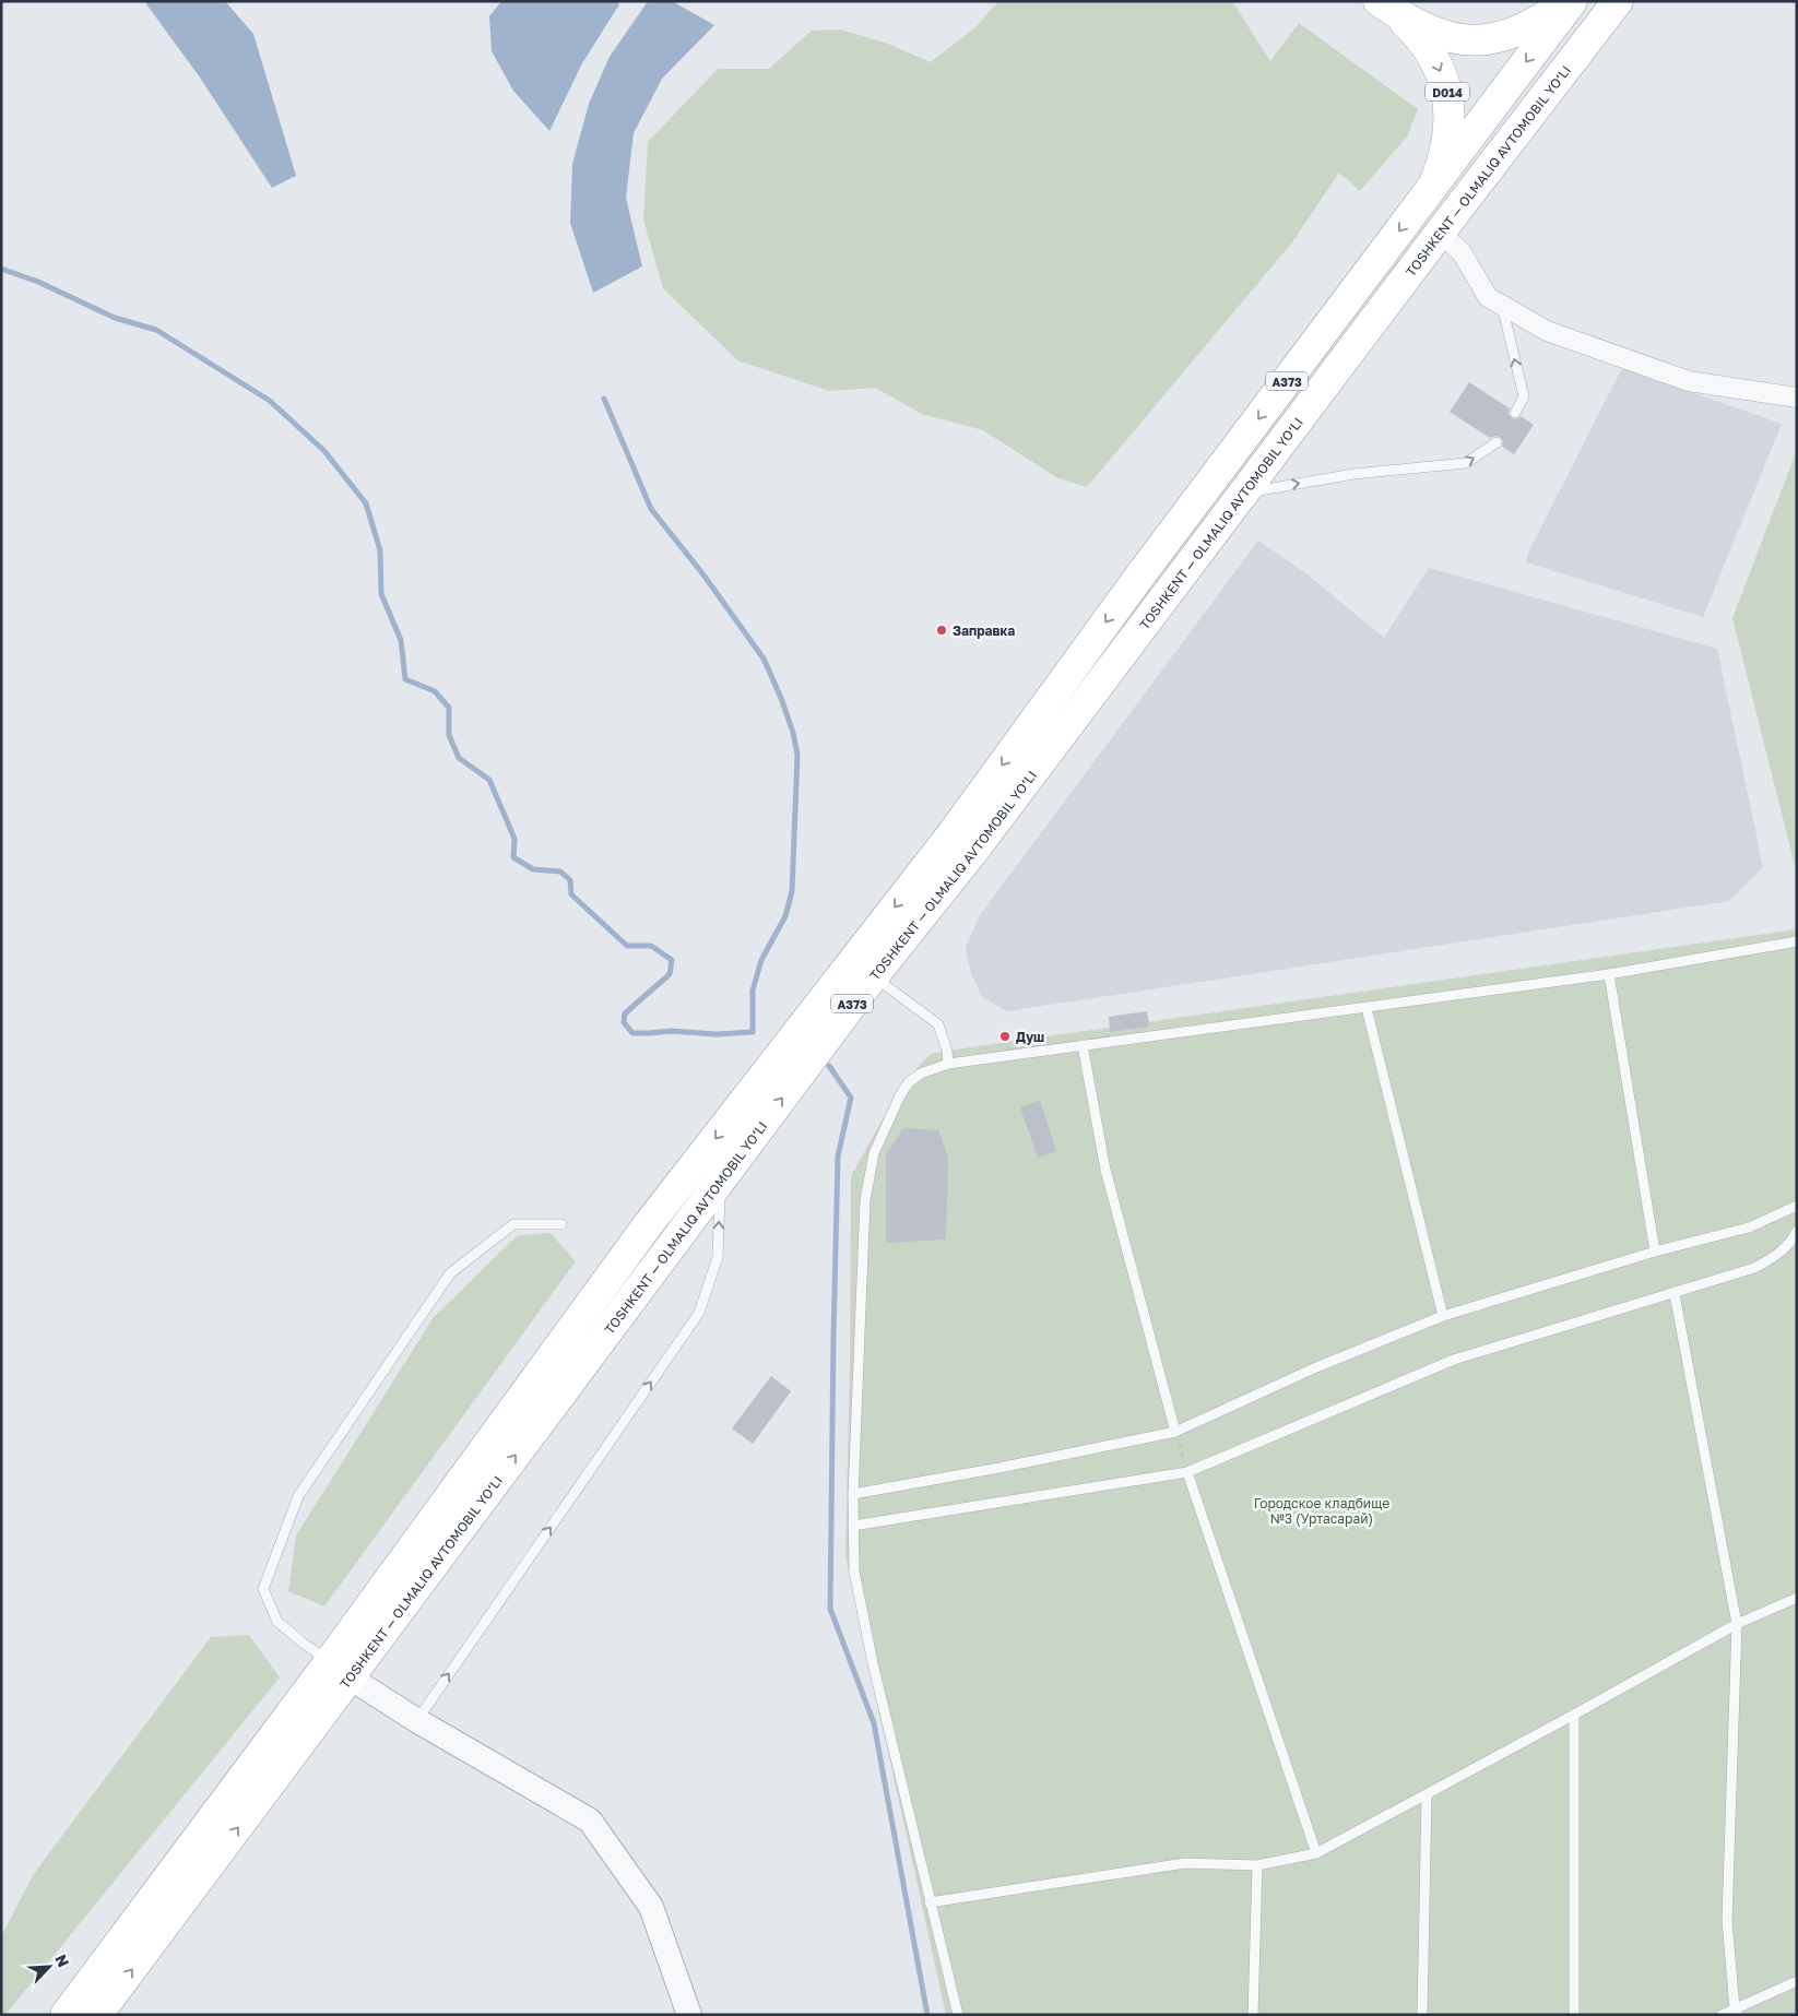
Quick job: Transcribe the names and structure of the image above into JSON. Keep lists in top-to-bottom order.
{
  "streets": {
    "main road": ["D014", "TOSHKENT — OLMALIQ AVTOMOBIL YO‘LI", "A373"]
  },
  "crossings": [
    ["D014", "TOSHKENT — OLMALIQ AVTOMOBIL YO‘LI"]
  ],
  "parks": ["Городское кладбище №3 (Уртасарай)"],
  "places": ["Заправка", "Душ"],
  "north": "top right"
}
